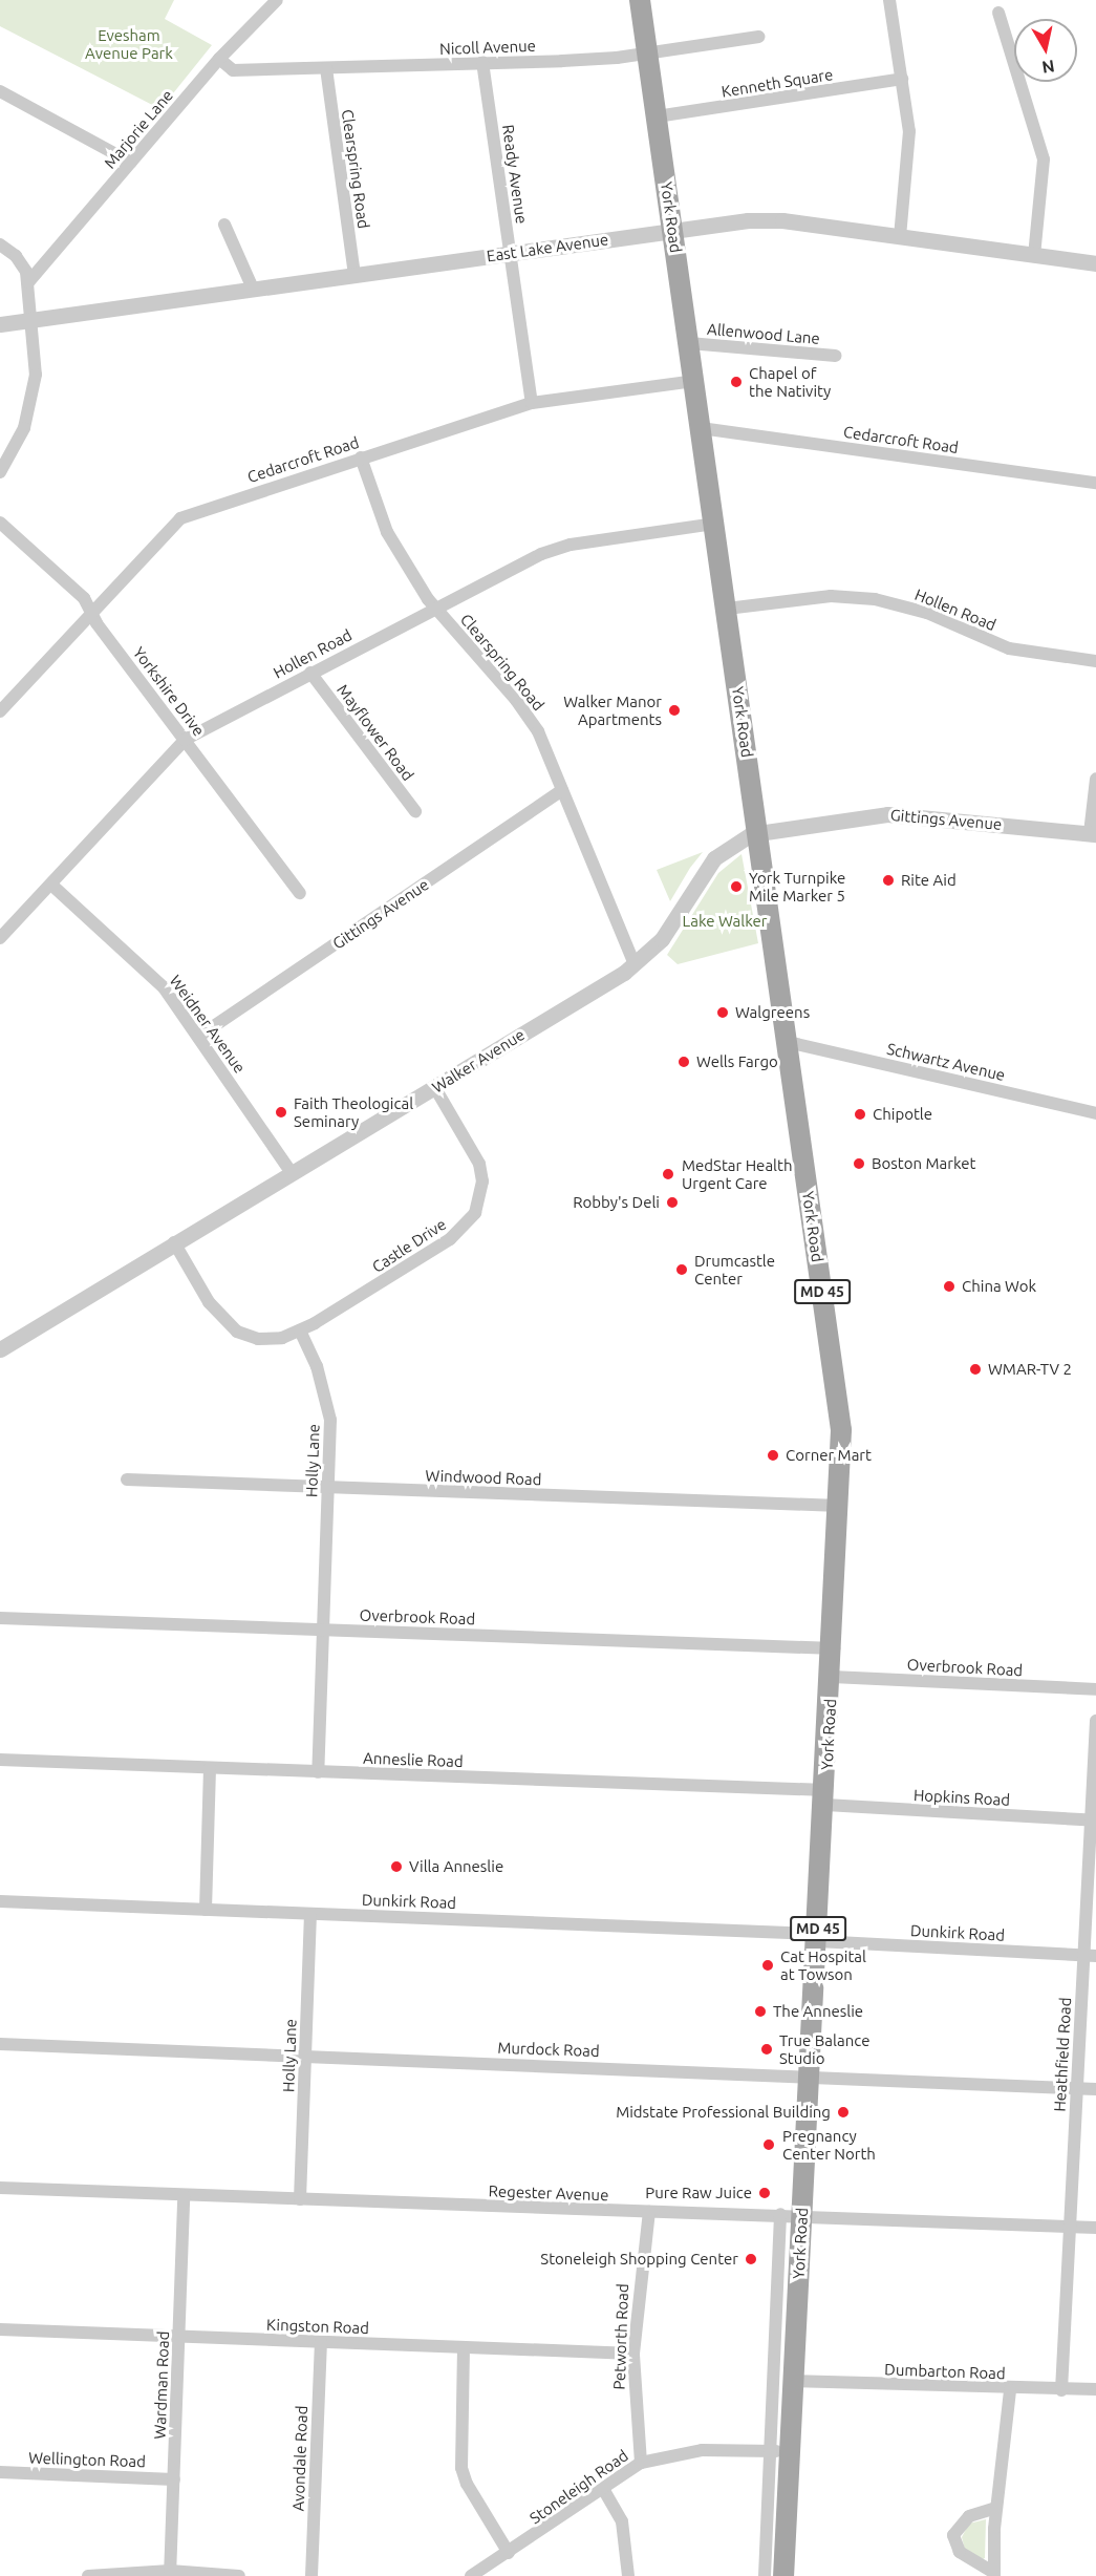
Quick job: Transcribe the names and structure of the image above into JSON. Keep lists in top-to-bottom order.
{
  "streets": {
    "main road": ["York Road", "MD 45"],
    "street": [
      "Nicoll Avenue",
      "Kenneth Square",
      "Marjorie Lane",
      "Clearspring Road",
      "Ready Avenue",
      "East Lake Avenue",
      "Allenwood Lane",
      "Cedarcroft Road",
      "Hollen Road",
      "Yorkshire Drive",
      "Mayflower Road",
      "Gittings Avenue",
      "Weidner Avenue",
      "Walker Avenue",
      "Schwartz Avenue",
      "Castle Drive",
      "Holly Lane",
      "Windwood Road",
      "Overbrook Road",
      "Anneslie Road",
      "Hopkins Road",
      "Dunkirk Road",
      "Murdock Road",
      "Heathfield Road",
      "Regester Avenue",
      "Kingston Road",
      "Petworth Road",
      "Dumbarton Road",
      "Wardman Road",
      "Avondale Road",
      "Wellington Road",
      "Stoneleigh Road"
    ]
  },
  "crossings": [
    ["Nicoll Avenue", "Marjorie Lane"],
    ["Nicoll Avenue", "Clearspring Road"],
    ["Nicoll Avenue", "Ready Avenue"],
    ["Nicoll Avenue", "York Road"],
    ["Kenneth Square", "York Road"],
    ["Clearspring Road", "East Lake Avenue"],
    ["Clearspring Road", "Cedarcroft Road"],
    ["Clearspring Road", "Hollen Road"],
    ["Clearspring Road", "Gittings Avenue"],
    ["Clearspring Road", "Walker Avenue"],
    ["Ready Avenue", "East Lake Avenue"],
    ["Ready Avenue", "Cedarcroft Road"],
    ["York Road", "East Lake Avenue"],
    ["York Road", "Allenwood Lane"],
    ["York Road", "Cedarcroft Road"],
    ["York Road", "Hollen Road"],
    ["York Road", "Gittings Avenue"],
    ["York Road", "Walker Avenue"],
    ["York Road", "Schwartz Avenue"],
    ["York Road", "Windwood Road"],
    ["York Road", "Overbrook Road"],
    ["York Road", "Anneslie Road"],
    ["York Road", "Hopkins Road"],
    ["York Road", "Dunkirk Road"],
    ["York Road", "Murdock Road"],
    ["York Road", "Regester Avenue"],
    ["York Road", "Dumbarton Road"],
    ["York Road", "Stoneleigh Road"],
    ["Cedarcroft Road", "Yorkshire Drive"],
    ["Hollen Road", "Yorkshire Drive"],
    ["Hollen Road", "Mayflower Road"],
    ["Hollen Road", "Weidner Avenue"],
    ["Gittings Avenue", "Weidner Avenue"],
    ["Gittings Avenue", "Walker Avenue"],
    ["Weidner Avenue", "Walker Avenue"],
    ["Walker Avenue", "Castle Drive"],
    ["Castle Drive", "Holly Lane"],
    ["Holly Lane", "Windwood Road"],
    ["Holly Lane", "Overbrook Road"],
    ["Holly Lane", "Anneslie Road"],
    ["Holly Lane", "Dunkirk Road"],
    ["Holly Lane", "Murdock Road"],
    ["Holly Lane", "Regester Avenue"],
    ["Anneslie Road", "Hopkins Road"],
    ["Hopkins Road", "Heathfield Road"],
    ["Dunkirk Road", "Heathfield Road"],
    ["Murdock Road", "Heathfield Road"],
    ["Heathfield Road", "Regester Avenue"],
    ["Heathfield Road", "Dumbarton Road"],
    ["Regester Avenue", "Petworth Road"],
    ["Regester Avenue", "Wardman Road"],
    ["Kingston Road", "Petworth Road"],
    ["Kingston Road", "Wardman Road"],
    ["Kingston Road", "Avondale Road"],
    ["Petworth Road", "Stoneleigh Road"],
    ["Wardman Road", "Wellington Road"]
  ],
  "parks": ["Evesham Avenue Park", "Lake Walker"],
  "places": [
    "Chapel of the Nativity",
    "Walker Manor Apartments",
    "Rite Aid",
    "York Turnpike Mile Marker 5",
    "Walgreens",
    "Wells Fargo",
    "Faith Theological Seminary",
    "Chipotle",
    "Boston Market",
    "MedStar Health Urgent Care",
    "Robby's Deli",
    "Drumcastle Center",
    "China Wok",
    "WMAR-TV 2",
    "Corner Mart",
    "Villa Anneslie",
    "Cat Hospital at Towson",
    "The Anneslie",
    "True Balance Studio",
    "Midstate Professional Building",
    "Pregnancy Center North",
    "Pure Raw Juice",
    "Stoneleigh Shopping Center"
  ],
  "north": "bottom"
}
